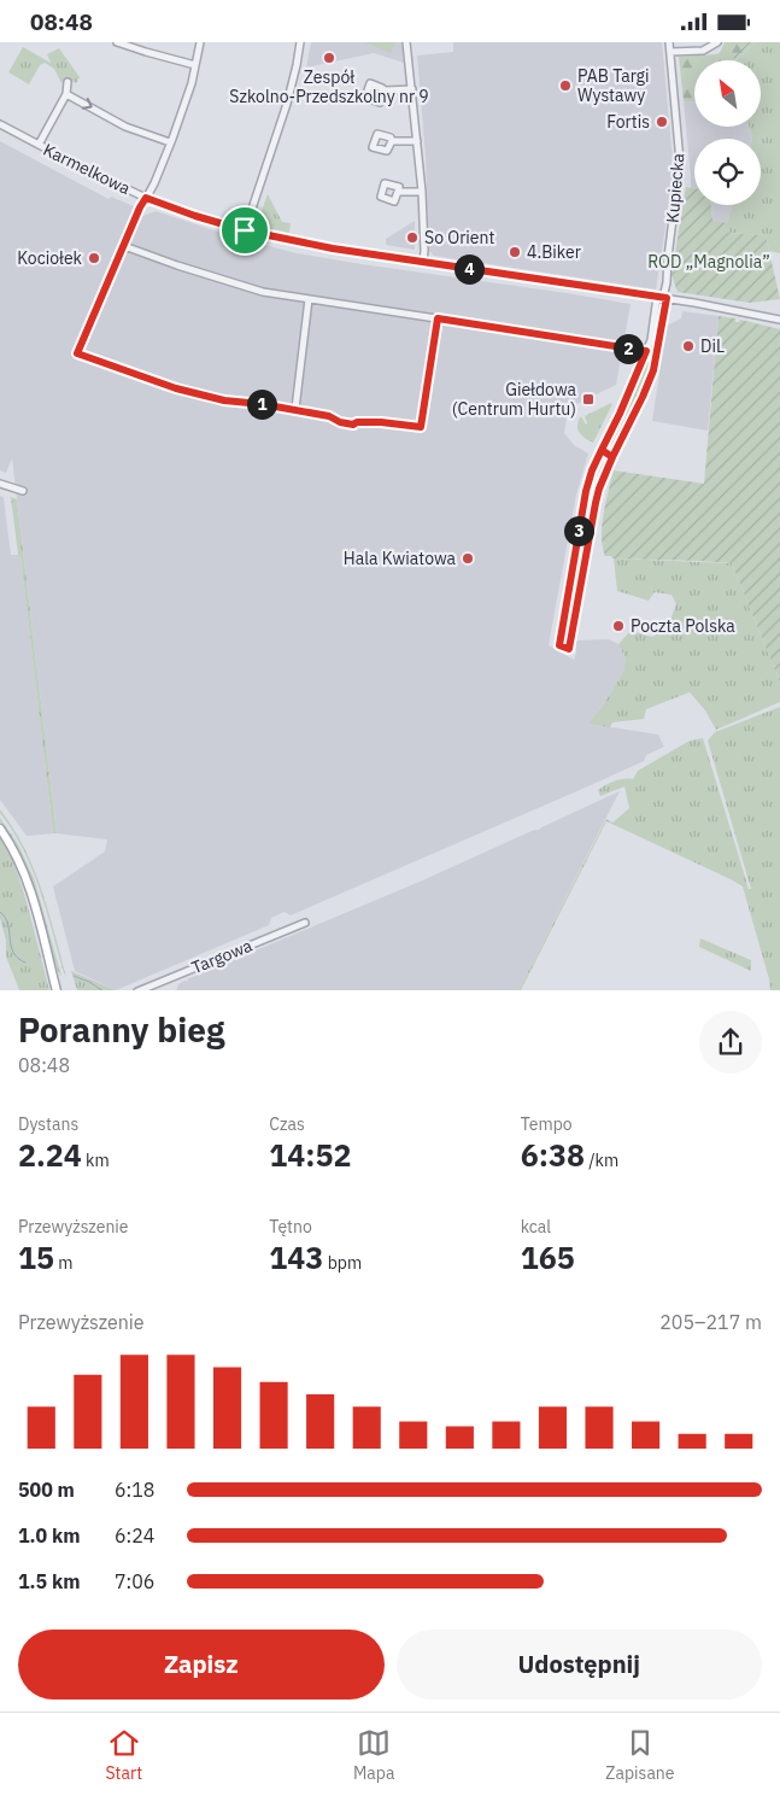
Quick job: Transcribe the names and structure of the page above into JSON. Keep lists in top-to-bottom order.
{
  "streets": {
    "street": ["Karmelkowa", "Kupiecka", "Targowa"]
  },
  "crossings": [
    ["Karmelkowa", "Kupiecka"]
  ],
  "parks": ["ROD „Magnolia”"],
  "places": {
    "other": [
      "Zespół Szkolno-Przedszkolny nr 9",
      "PAB Targi Wystawy",
      "Fortis",
      "So Orient",
      "4.Biker",
      "Kociołek",
      "DiL",
      "Hala Kwiatowa",
      "Poczta Polska"
    ],
    "transit": ["Giełdowa (Centrum Hurtu)"]
  },
  "north": "top left",
  "page": {
    "status": "08:48",
    "pins": [
      "4",
      "2",
      "1",
      "3"
    ],
    "heading": ["Poranny bieg", "08:48"],
    "stats": [
      ["Dystans", "2.24 km"],
      ["Czas", "14:52"],
      ["Tempo", "6:38 /km"],
      ["Przewyższenie", "15 m"],
      ["Tętno", "143 bpm"],
      ["kcal", "165"]
    ],
    "chart": ["Przewyższenie", "205–217 m"],
    "list": [
      {
        "name": "500 m",
        "note": "6:18"
      },
      {
        "name": "1.0 km",
        "note": "6:24"
      },
      {
        "name": "1.5 km",
        "note": "7:06"
      }
    ],
    "buttons": ["Zapisz", "Udostępnij"],
    "tabs": ["Start", "Mapa", "Zapisane"]
  }
}
